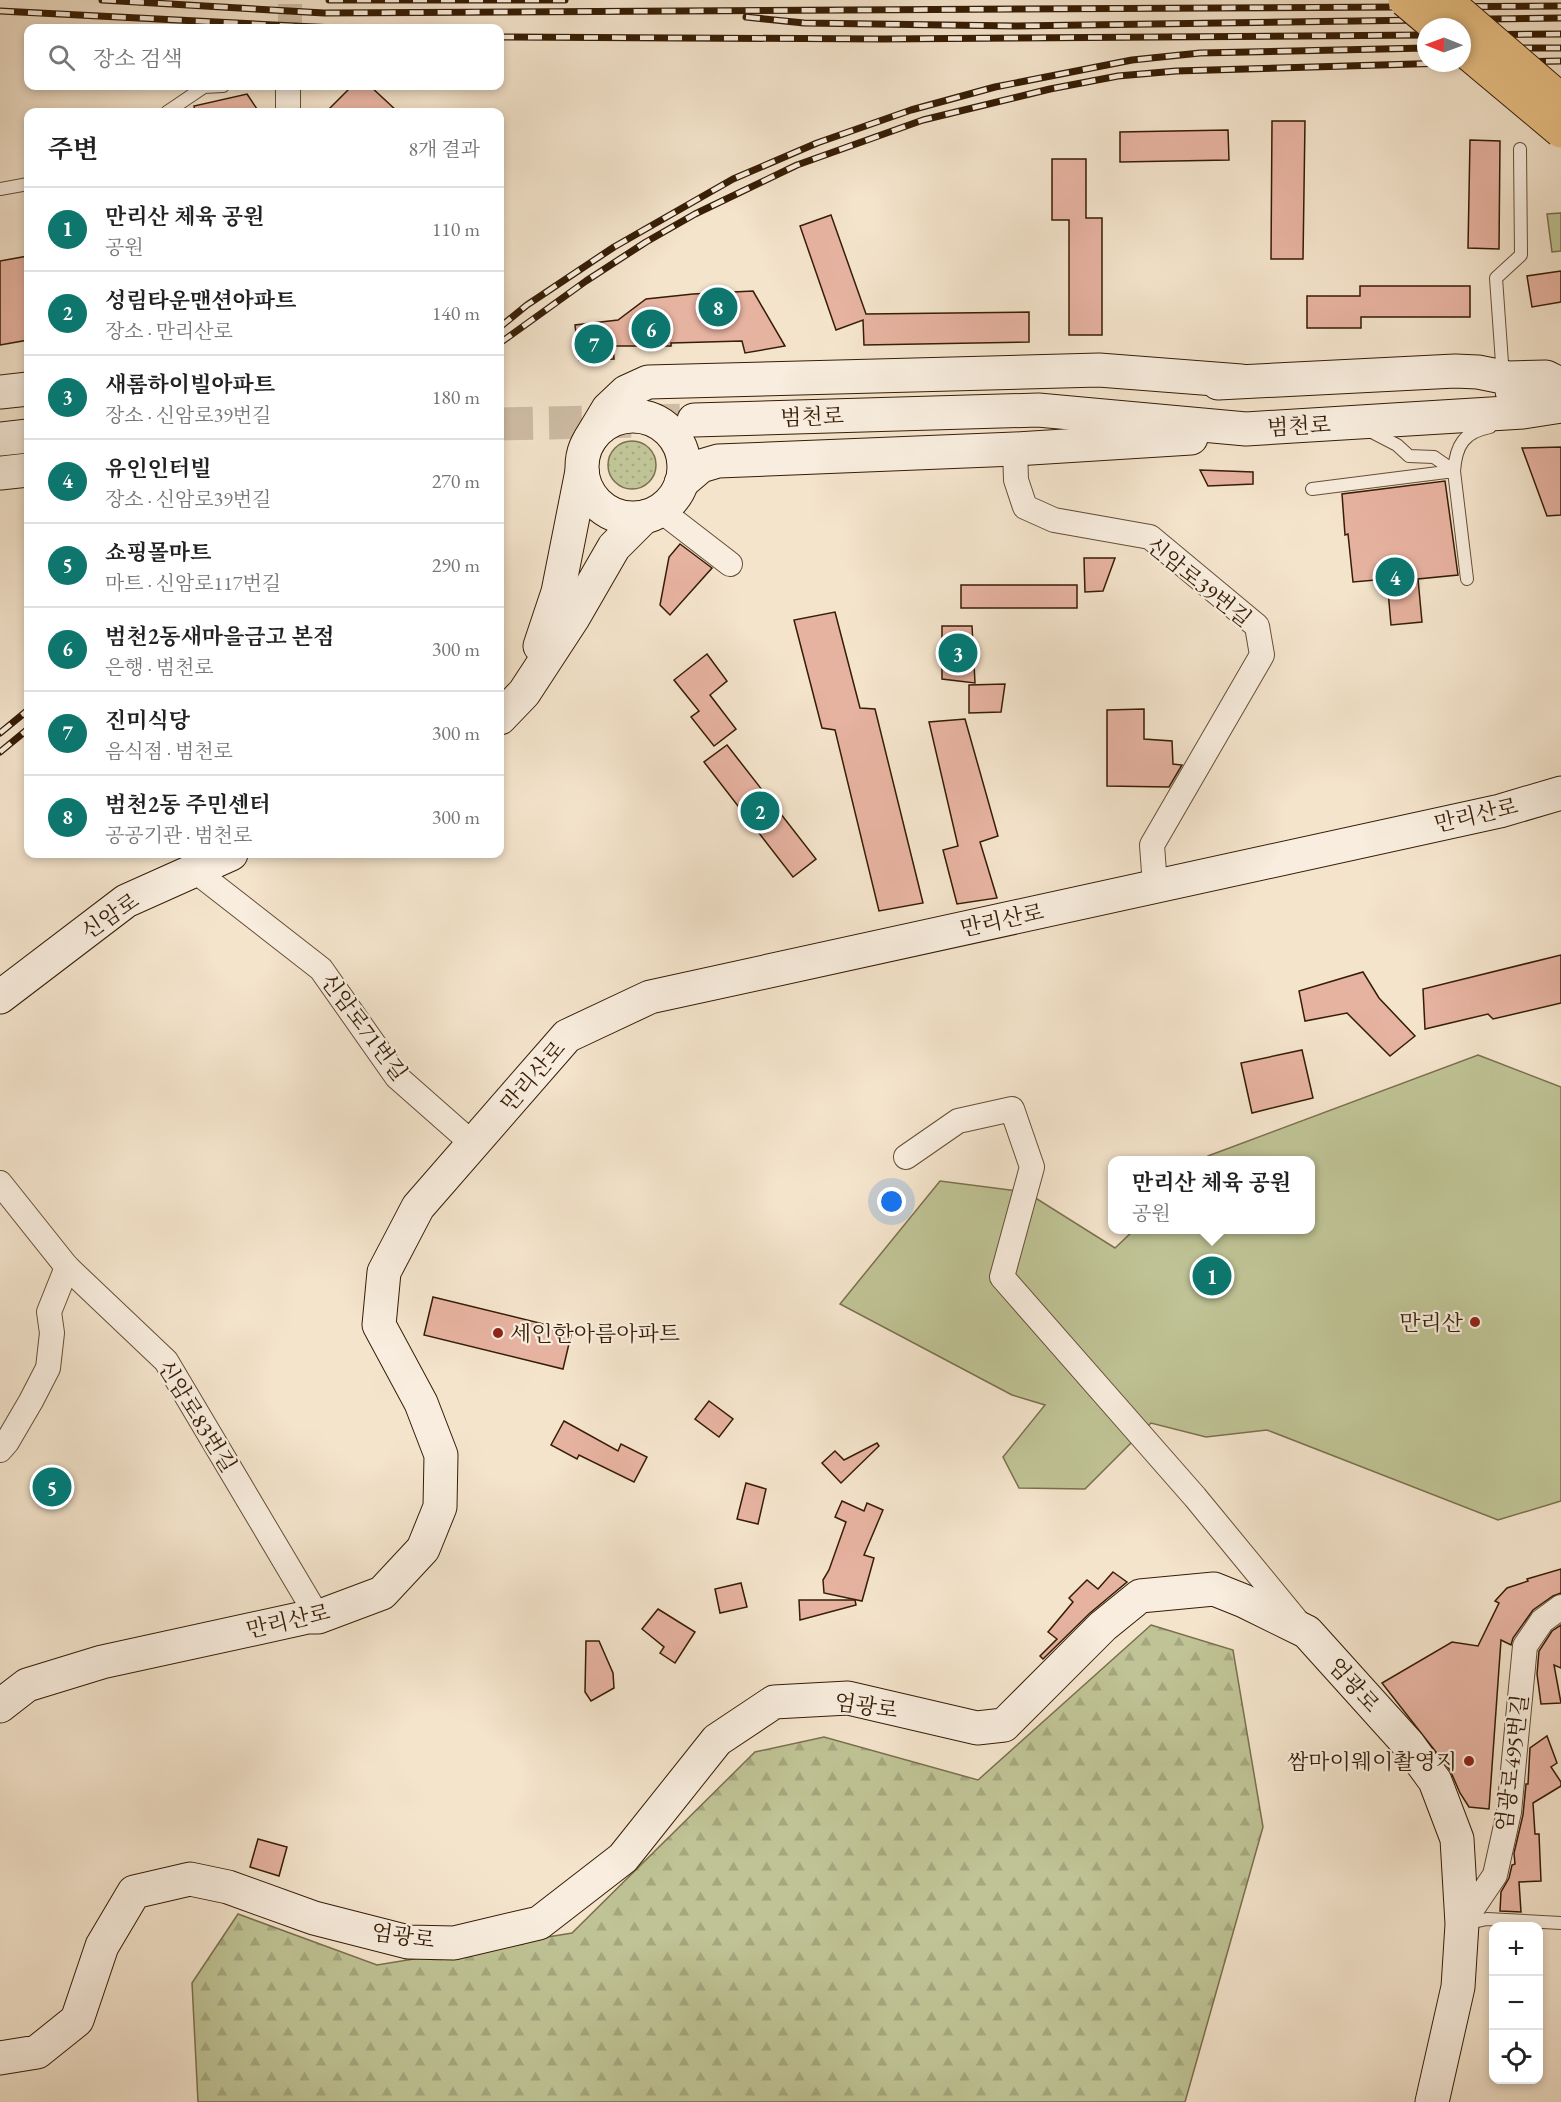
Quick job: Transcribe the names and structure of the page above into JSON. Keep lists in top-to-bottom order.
{
  "streets": {
    "main road": [
      "범천로",
      "만리산로",
      "신암로",
      "엄광로"
    ],
    "street": [
      "신암로39번길",
      "신암로71번길",
      "신암로83번길",
      "엄광로495번길"
    ]
  },
  "crossings": [
    ["신암로39번길", "만리산로"],
    ["만리산로", "신암로71번길"],
    ["만리산로", "신암로83번길"],
    ["신암로", "신암로71번길"],
    ["엄광로", "엄광로495번길"]
  ],
  "places": ["만리산", "세인한아름아파트", "쌈마이웨이촬영지"],
  "north": "left",
  "page": {
    "search": "장소 검색",
    "heading": ["주변", "8개 결과"],
    "list": [
      {
        "mark": "1",
        "name": "만리산 체육 공원",
        "note": "공원",
        "value": "110 m"
      },
      {
        "mark": "2",
        "name": "성림타운맨션아파트",
        "note": "장소 · 만리산로",
        "value": "140 m"
      },
      {
        "mark": "3",
        "name": "새롬하이빌아파트",
        "note": "장소 · 신암로39번길",
        "value": "180 m"
      },
      {
        "mark": "4",
        "name": "유인인터빌",
        "note": "장소 · 신암로39번길",
        "value": "270 m"
      },
      {
        "mark": "5",
        "name": "쇼핑몰마트",
        "note": "마트 · 신암로117번길",
        "value": "290 m"
      },
      {
        "mark": "6",
        "name": "범천2동새마을금고 본점",
        "note": "은행 · 범천로",
        "value": "300 m"
      },
      {
        "mark": "7",
        "name": "진미식당",
        "note": "음식점 · 범천로",
        "value": "300 m"
      },
      {
        "mark": "8",
        "name": "범천2동 주민센터",
        "note": "공공기관 · 범천로",
        "value": "300 m"
      }
    ],
    "pins": [
      "8",
      "6",
      "7",
      "4",
      "3",
      "2",
      "1",
      "5"
    ],
    "popup": ["만리산 체육 공원", "공원"],
    "map_buttons": ["+", "−"]
  }
}
